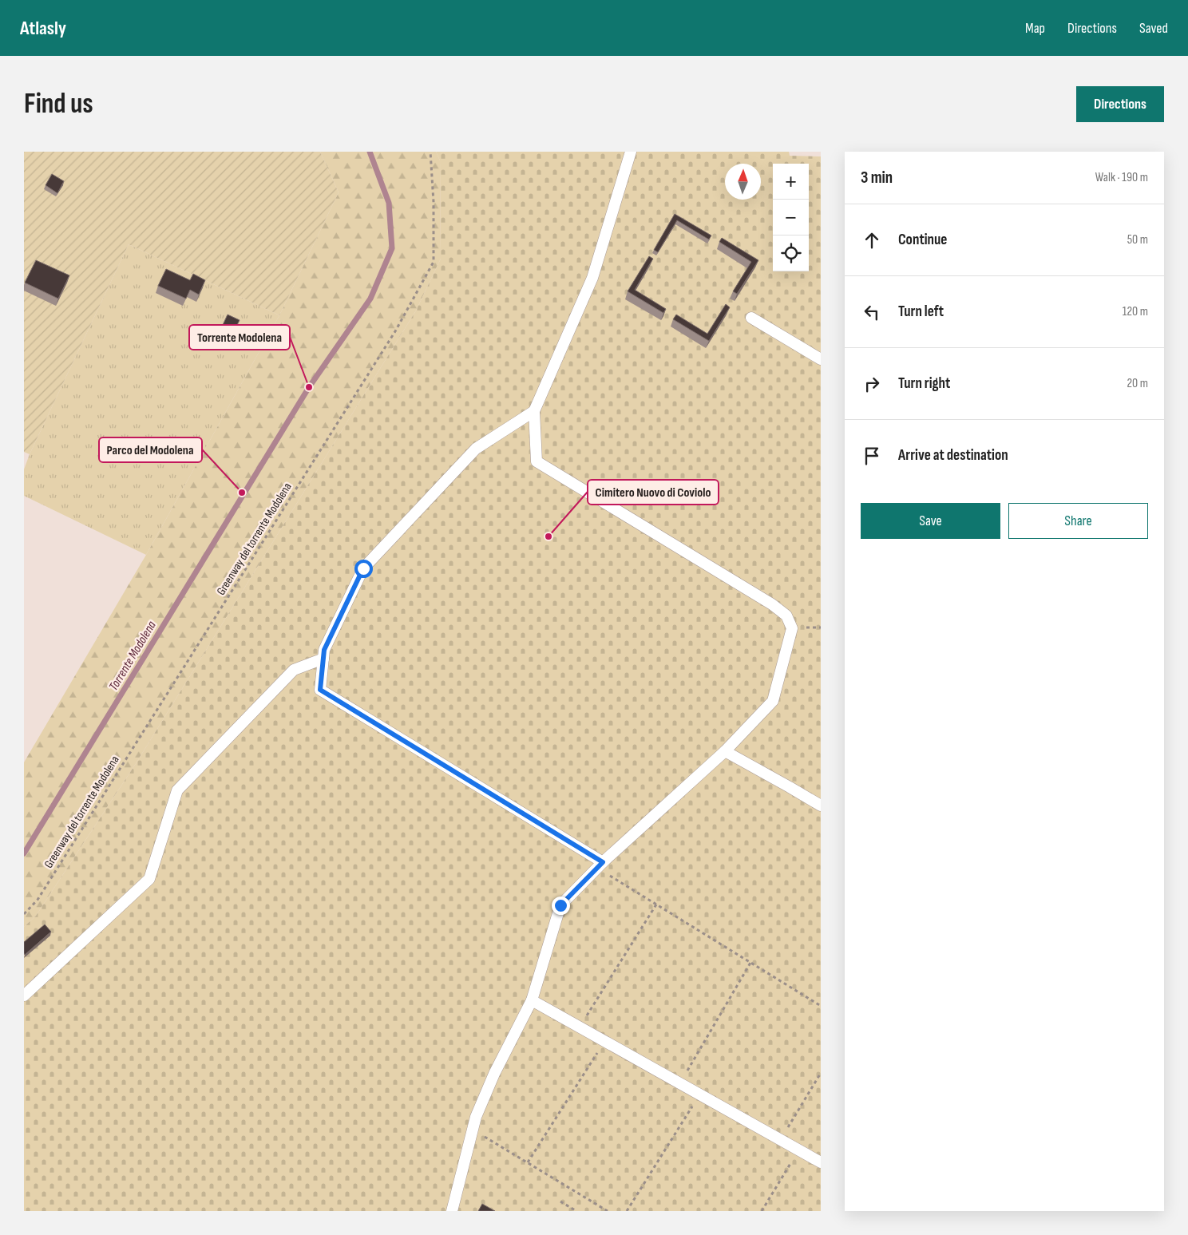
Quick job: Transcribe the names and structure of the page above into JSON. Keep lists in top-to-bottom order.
{
  "streets": {
    "path": ["Greenway del torrente Modolena"]
  },
  "water": ["Torrente Modolena"],
  "places": ["Torrente Modolena", "Parco del Modolena", "Cimitero Nuovo di Coviolo"],
  "north": "top",
  "page": {
    "header": "Atlasly",
    "nav": ["Map", "Directions", "Saved"],
    "buttons": [
      "Directions",
      ["Save", "Share"]
    ],
    "title": "Find us",
    "heading": ["3 min", "Walk · 190 m"],
    "map_buttons": ["+", "−"],
    "list": [
      ["Continue", "50 m"],
      ["Turn left", "120 m"],
      ["Turn right", "20 m"],
      "Arrive at destination"
    ]
  }
}
